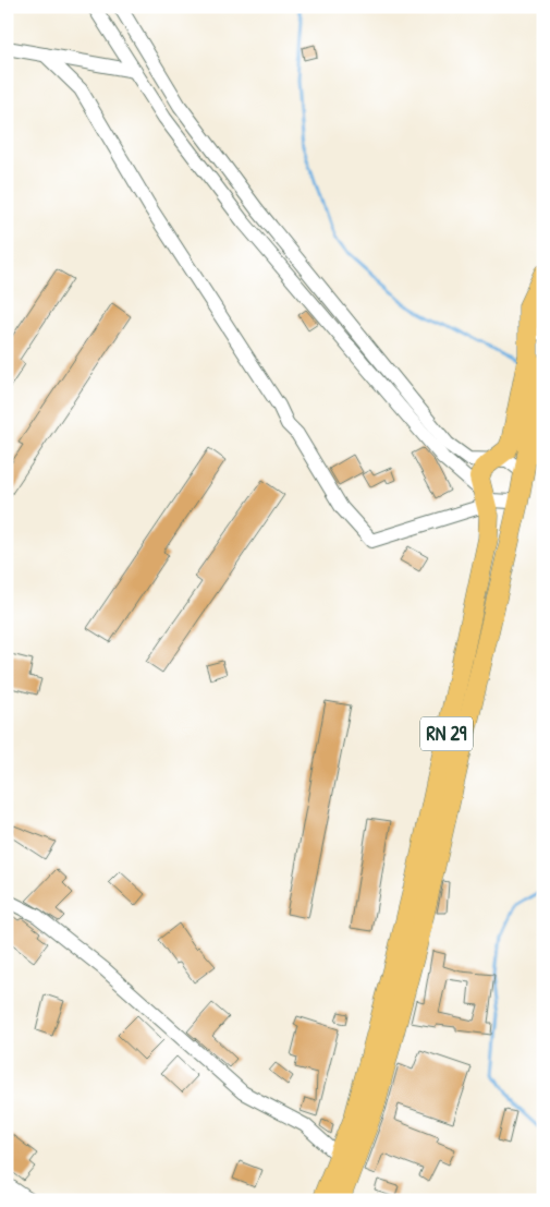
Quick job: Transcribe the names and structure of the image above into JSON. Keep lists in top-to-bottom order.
{
  "streets": {
    "highway": ["RN 29"]
  }
}
